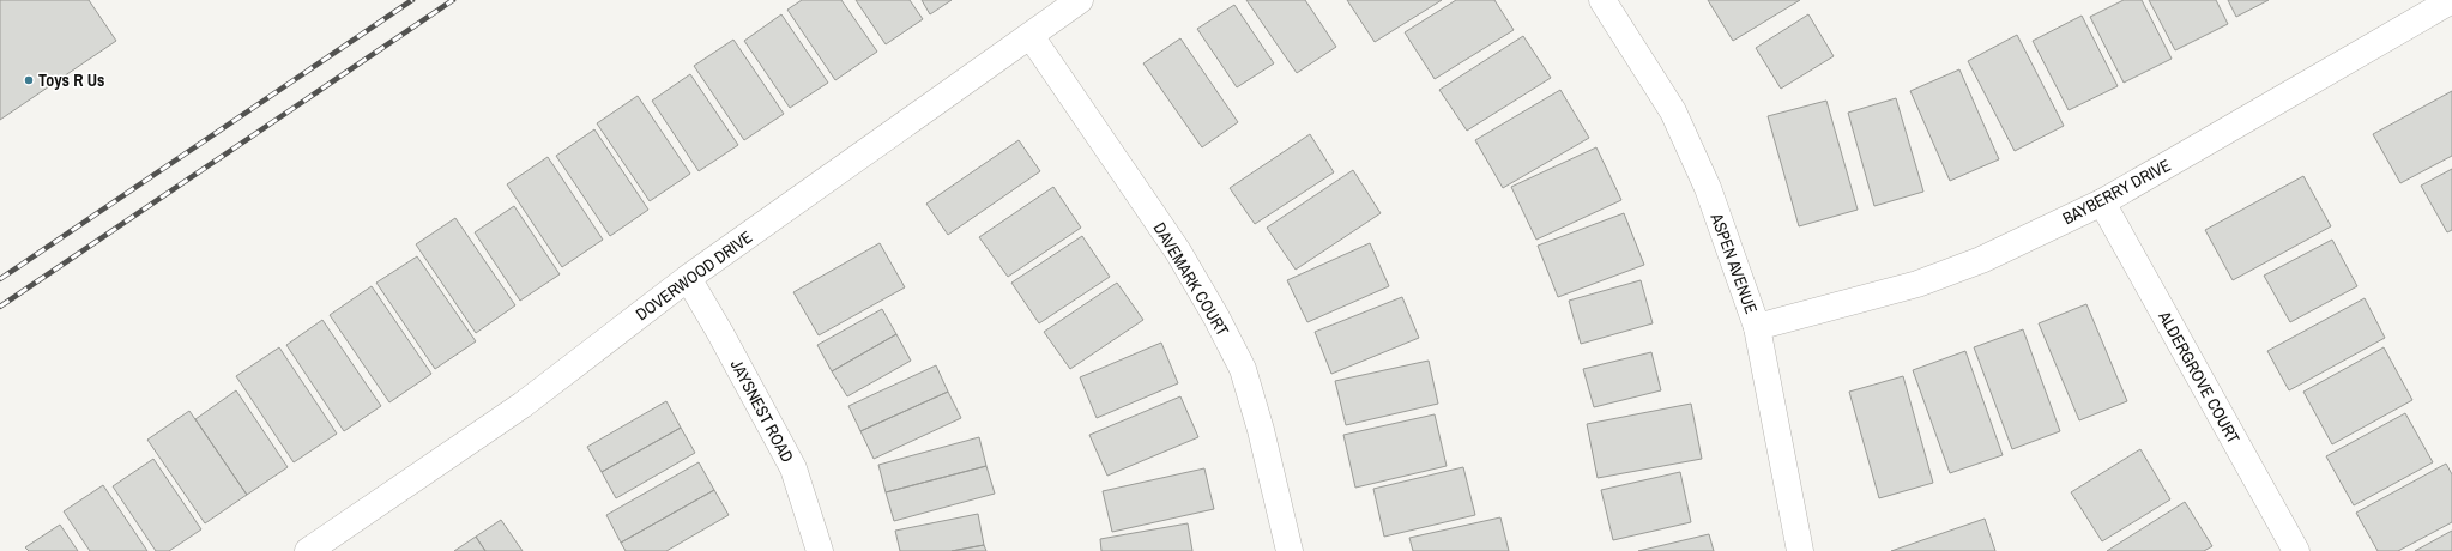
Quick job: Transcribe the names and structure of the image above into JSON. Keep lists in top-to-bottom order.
{
  "streets": {
    "street": [
      "BAYBERRY DRIVE",
      "ASPEN AVENUE",
      "DOVERWOOD DRIVE",
      "DAVEMARK COURT",
      "ALDERGROVE COURT",
      "JAYSNEST ROAD"
    ]
  },
  "crossings": [
    ["BAYBERRY DRIVE", "ASPEN AVENUE"],
    ["BAYBERRY DRIVE", "ALDERGROVE COURT"],
    ["DOVERWOOD DRIVE", "DAVEMARK COURT"],
    ["DOVERWOOD DRIVE", "JAYSNEST ROAD"]
  ],
  "places": ["Toys R Us"]
}
